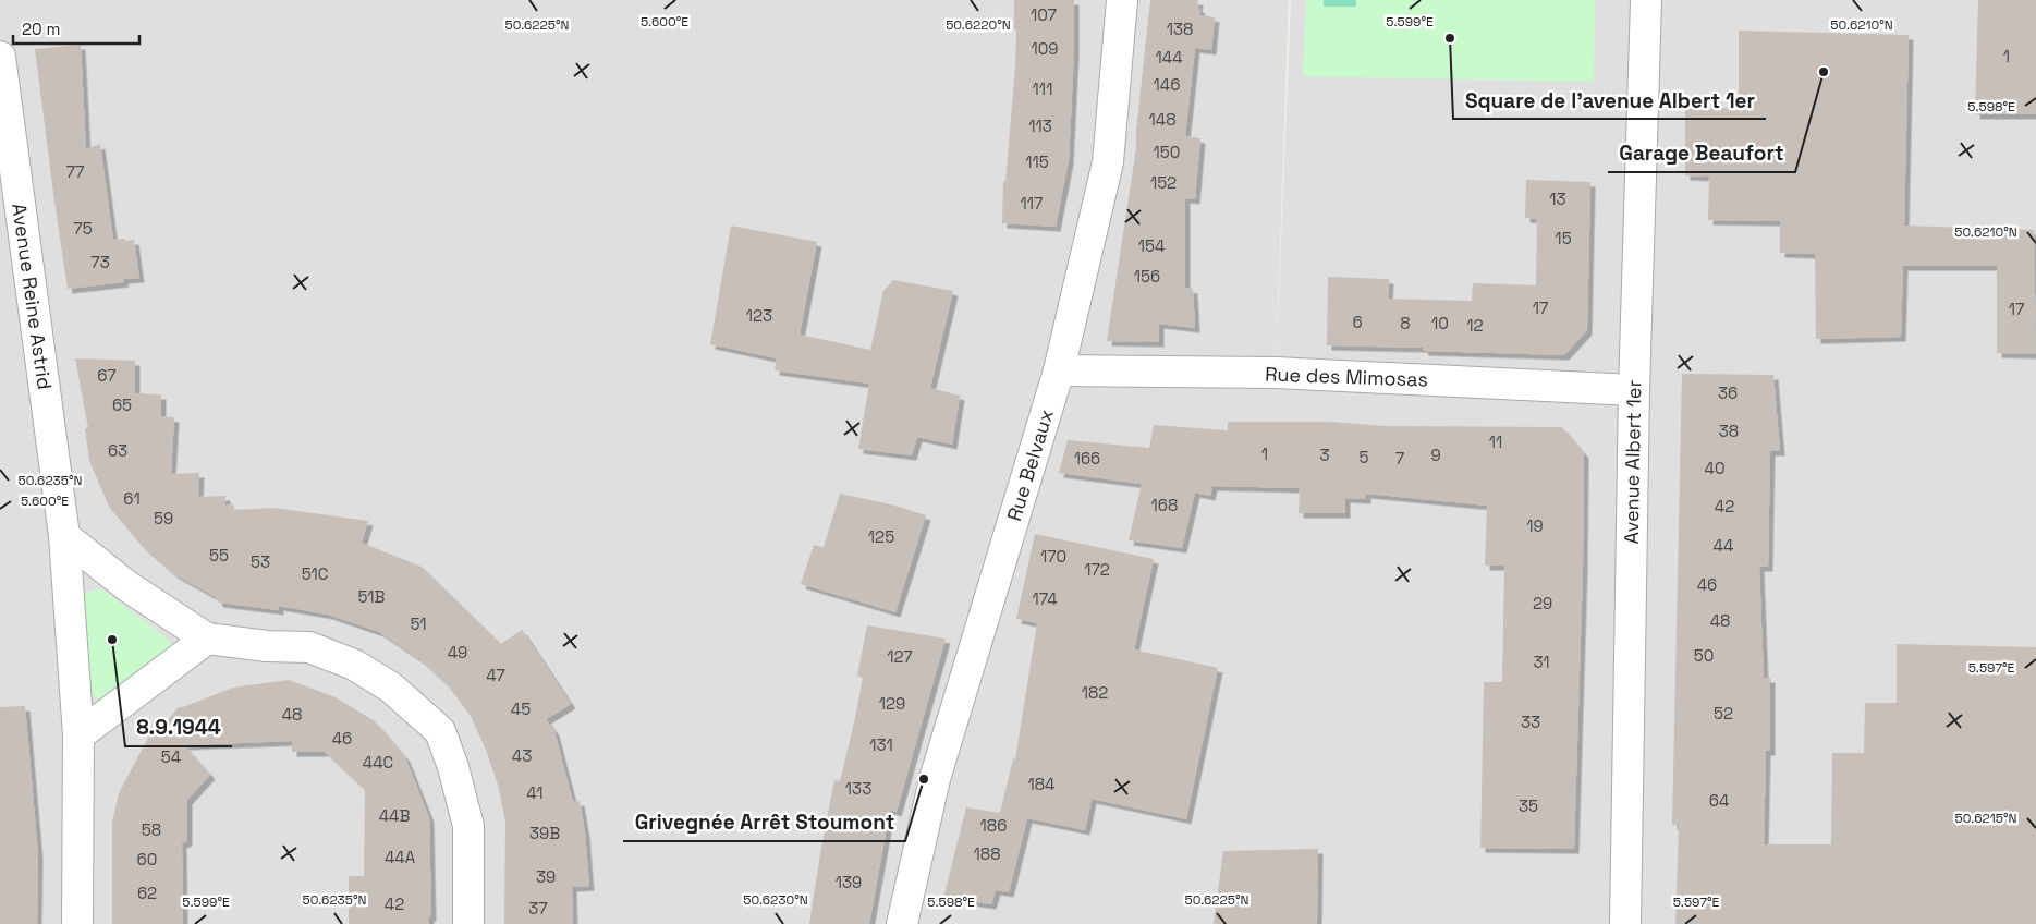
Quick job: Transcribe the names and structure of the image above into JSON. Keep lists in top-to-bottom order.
{
  "streets": {
    "street": [
      "Avenue Reine Astrid",
      "Rue des Mimosas",
      "Avenue Albert 1er",
      "Rue Belvaux"
    ]
  },
  "crossings": [
    ["Rue des Mimosas", "Avenue Albert 1er"],
    ["Rue des Mimosas", "Rue Belvaux"]
  ],
  "places": [
    "Square de l'avenue Albert 1er",
    "Garage Beaufort",
    "8.9.1944",
    "Grivegnée Arrêt Stoumont"
  ],
  "house_numbers": [
    "107",
    "138",
    "109",
    "1",
    "144",
    "146",
    "111",
    "148",
    "113",
    "150",
    "115",
    "77",
    "152",
    "13",
    "117",
    "75",
    "15",
    "154",
    "73",
    "156",
    "17",
    "17",
    "123",
    "6",
    "8",
    "10",
    "12",
    "67",
    "36",
    "65",
    "38",
    "11",
    "63",
    "1",
    "3",
    "9",
    "5",
    "166",
    "7",
    "40",
    "61",
    "168",
    "42",
    "59",
    "19",
    "125",
    "44",
    "55",
    "170",
    "53",
    "172",
    "51C",
    "46",
    "51B",
    "174",
    "29",
    "48",
    "51",
    "49",
    "50",
    "127",
    "31",
    "47",
    "182",
    "129",
    "45",
    "52",
    "48",
    "33",
    "46",
    "131",
    "43",
    "54",
    "44C",
    "184",
    "133",
    "41",
    "64",
    "35",
    "44B",
    "186",
    "58",
    "39B",
    "188",
    "44A",
    "60",
    "39",
    "139",
    "62",
    "42",
    "37"
  ],
  "scale_bar": "20 m",
  "coordinates": [
    "5.600°E",
    "5.599°E",
    "50.6225°N",
    "50.6220°N",
    "50.6210°N",
    "5.598°E",
    "50.6235°N",
    "5.597°E",
    "50.6215°N",
    "50.6230°N"
  ]
}
